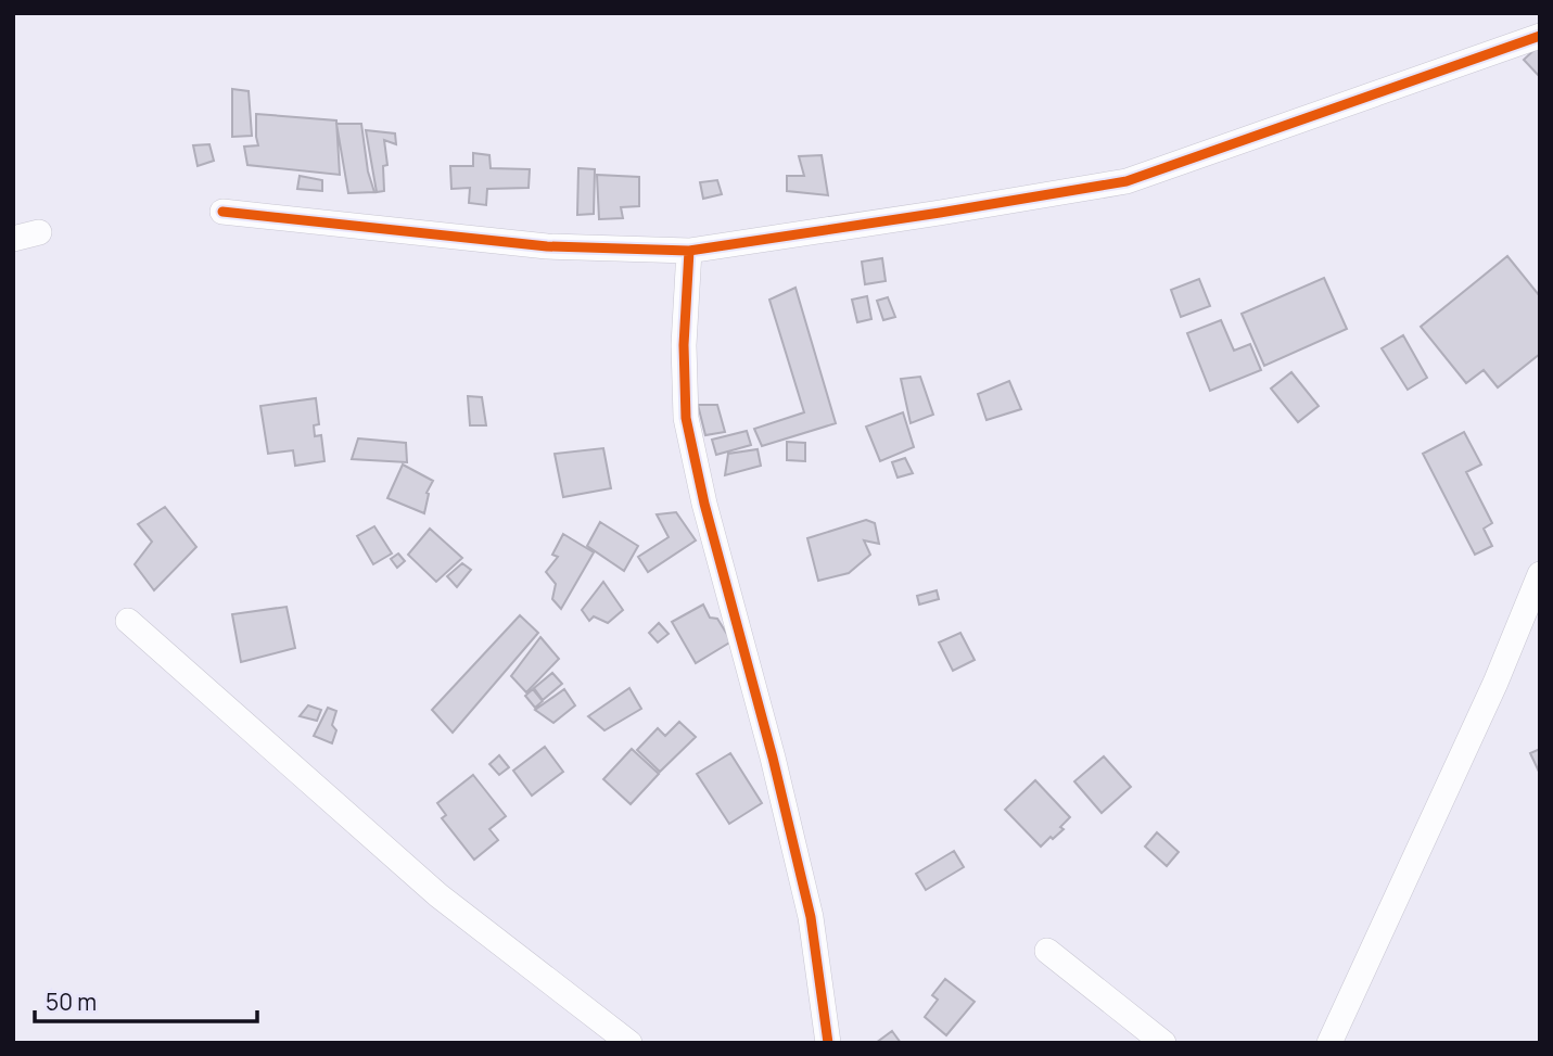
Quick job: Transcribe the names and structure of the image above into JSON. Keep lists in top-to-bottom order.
{
  "scale_bar": "50 m"
}
